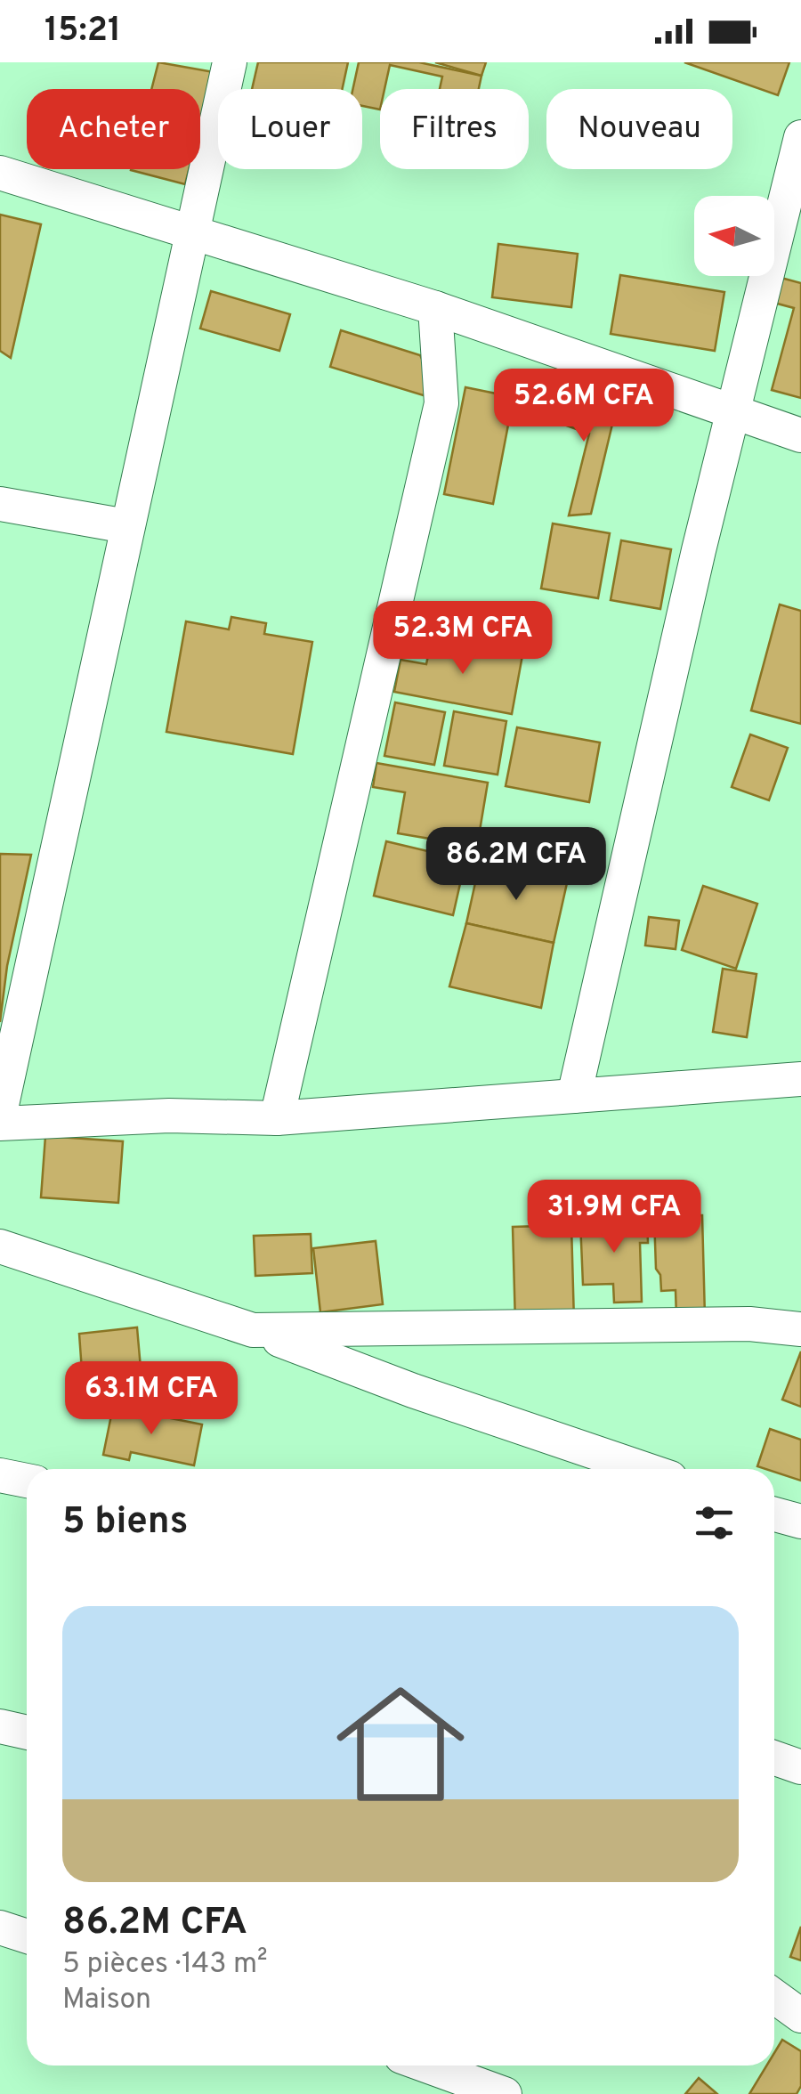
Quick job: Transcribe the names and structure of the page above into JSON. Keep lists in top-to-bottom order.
{
  "north": "left",
  "page": {
    "status": "15:21",
    "chip": [
      "Acheter",
      "Louer",
      "Filtres",
      "Nouveau"
    ],
    "price": [
      "52.6M CFA",
      "52.3M CFA",
      "86.2M CFA",
      "31.9M CFA",
      "63.1M CFA"
    ],
    "heading": "5 biens",
    "list": [
      {
        "name": "86.2M CFA",
        "note": "5 pièces · 143 m² · Maison"
      }
    ]
  }
}
